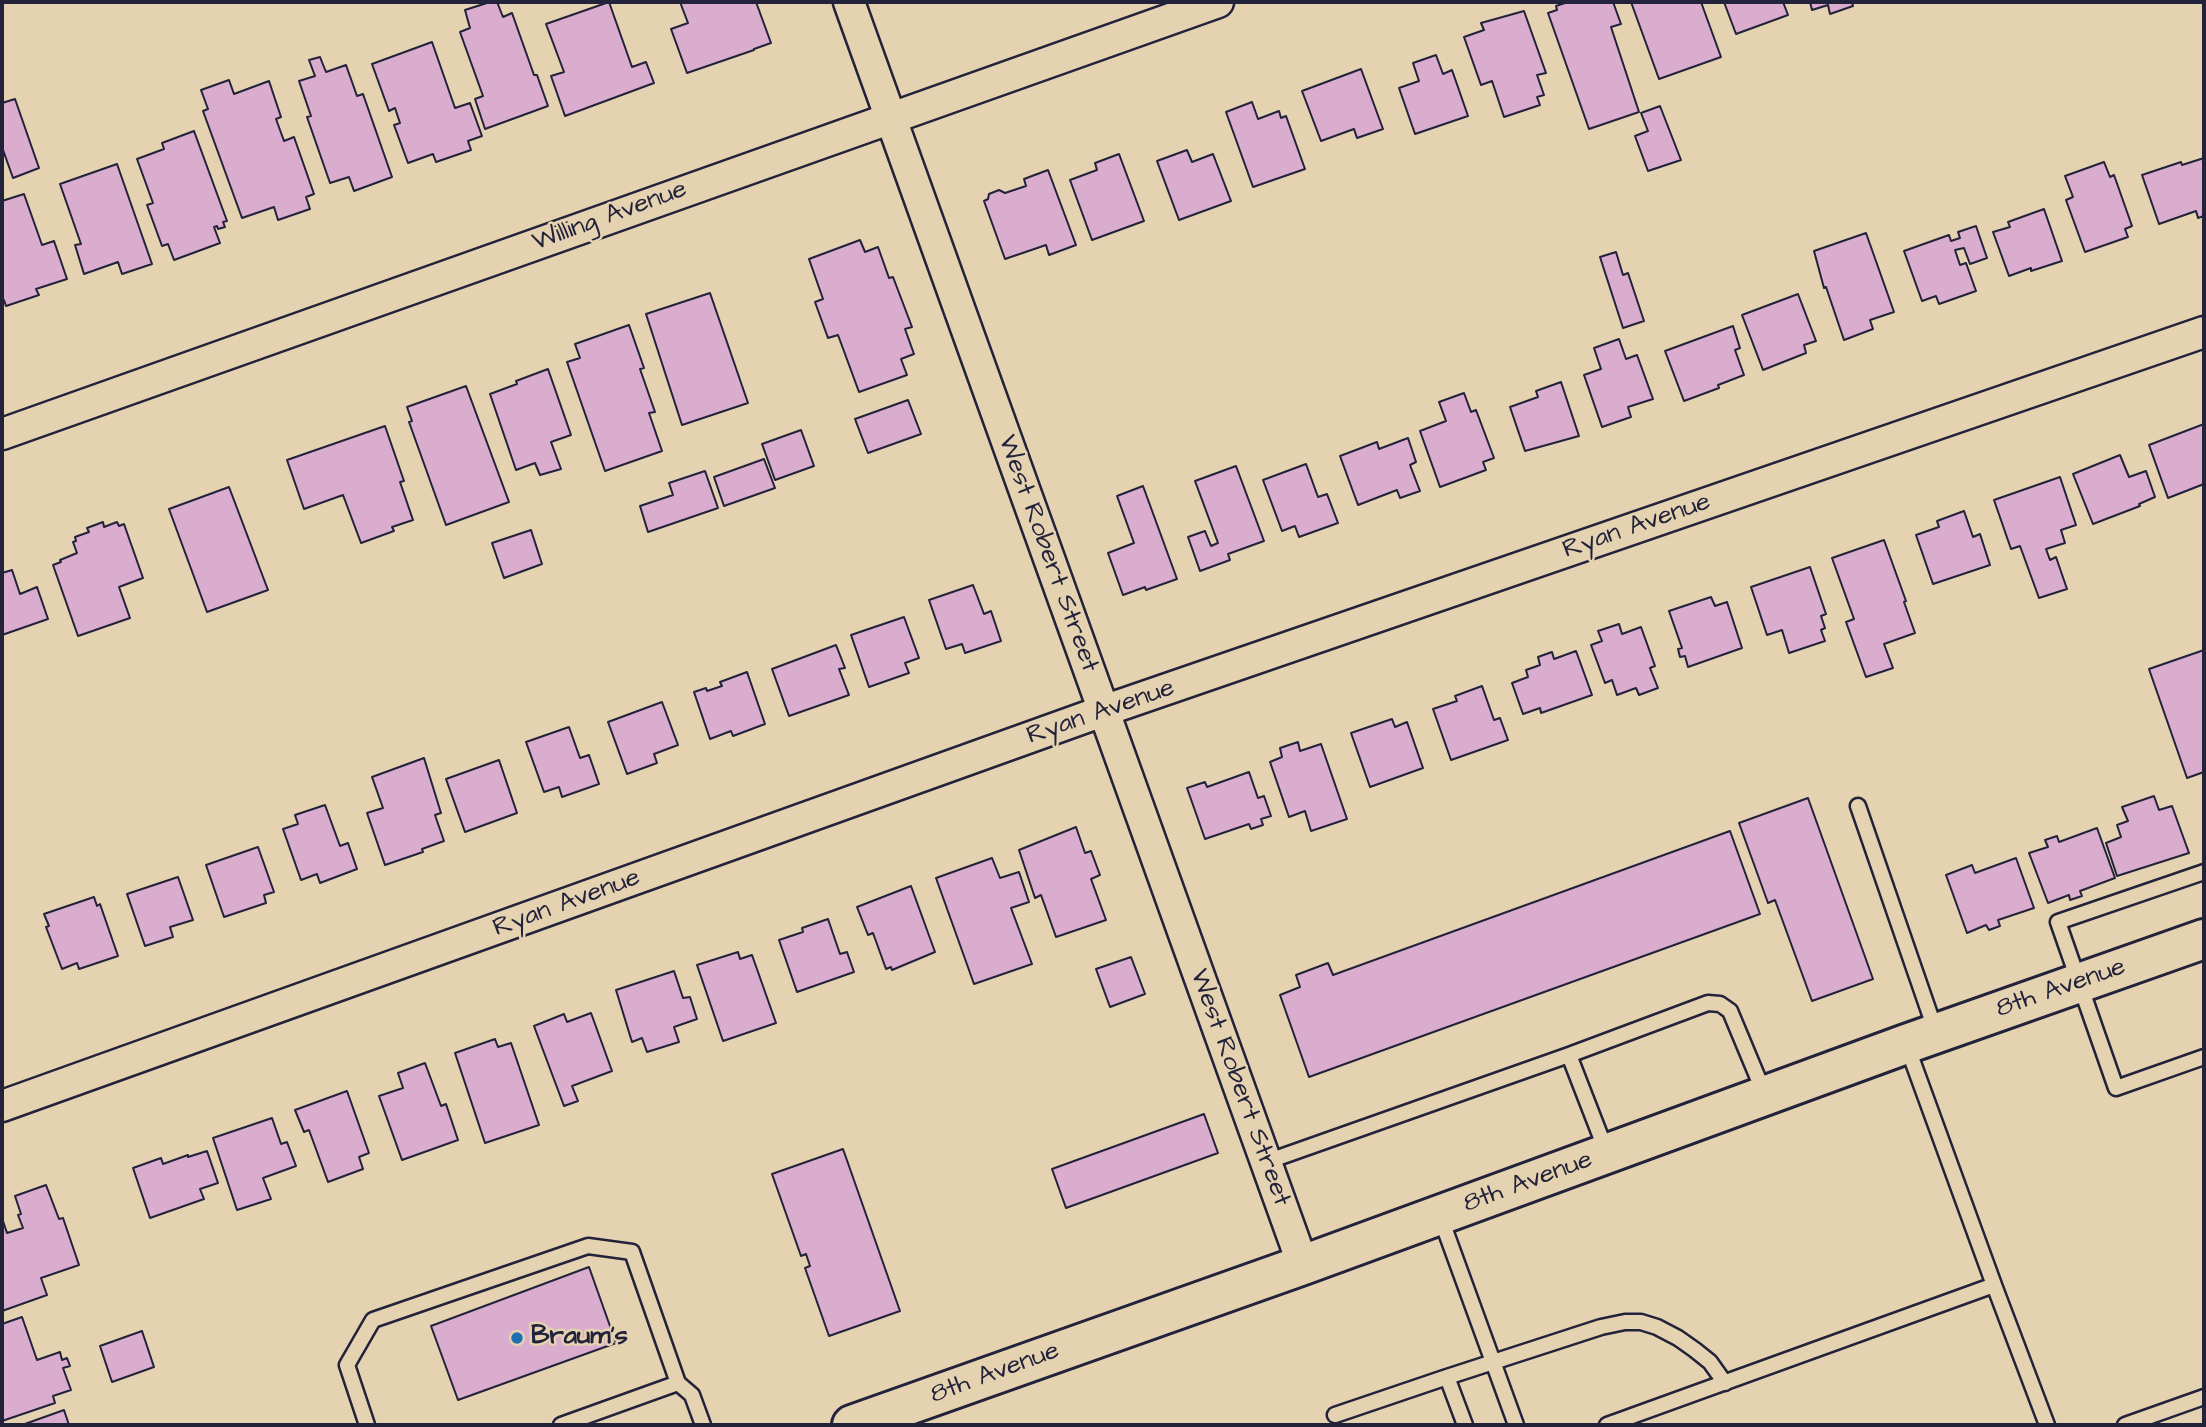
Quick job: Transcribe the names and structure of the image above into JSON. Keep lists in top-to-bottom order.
{
  "streets": {
    "main road": ["8th Avenue"],
    "street": ["Willing Avenue", "Ryan Avenue", "West Robert Street"]
  },
  "crossings": [
    ["Willing Avenue", "West Robert Street"],
    ["Ryan Avenue", "West Robert Street"],
    ["West Robert Street", "8th Avenue"]
  ],
  "places": ["Braum's"]
}
